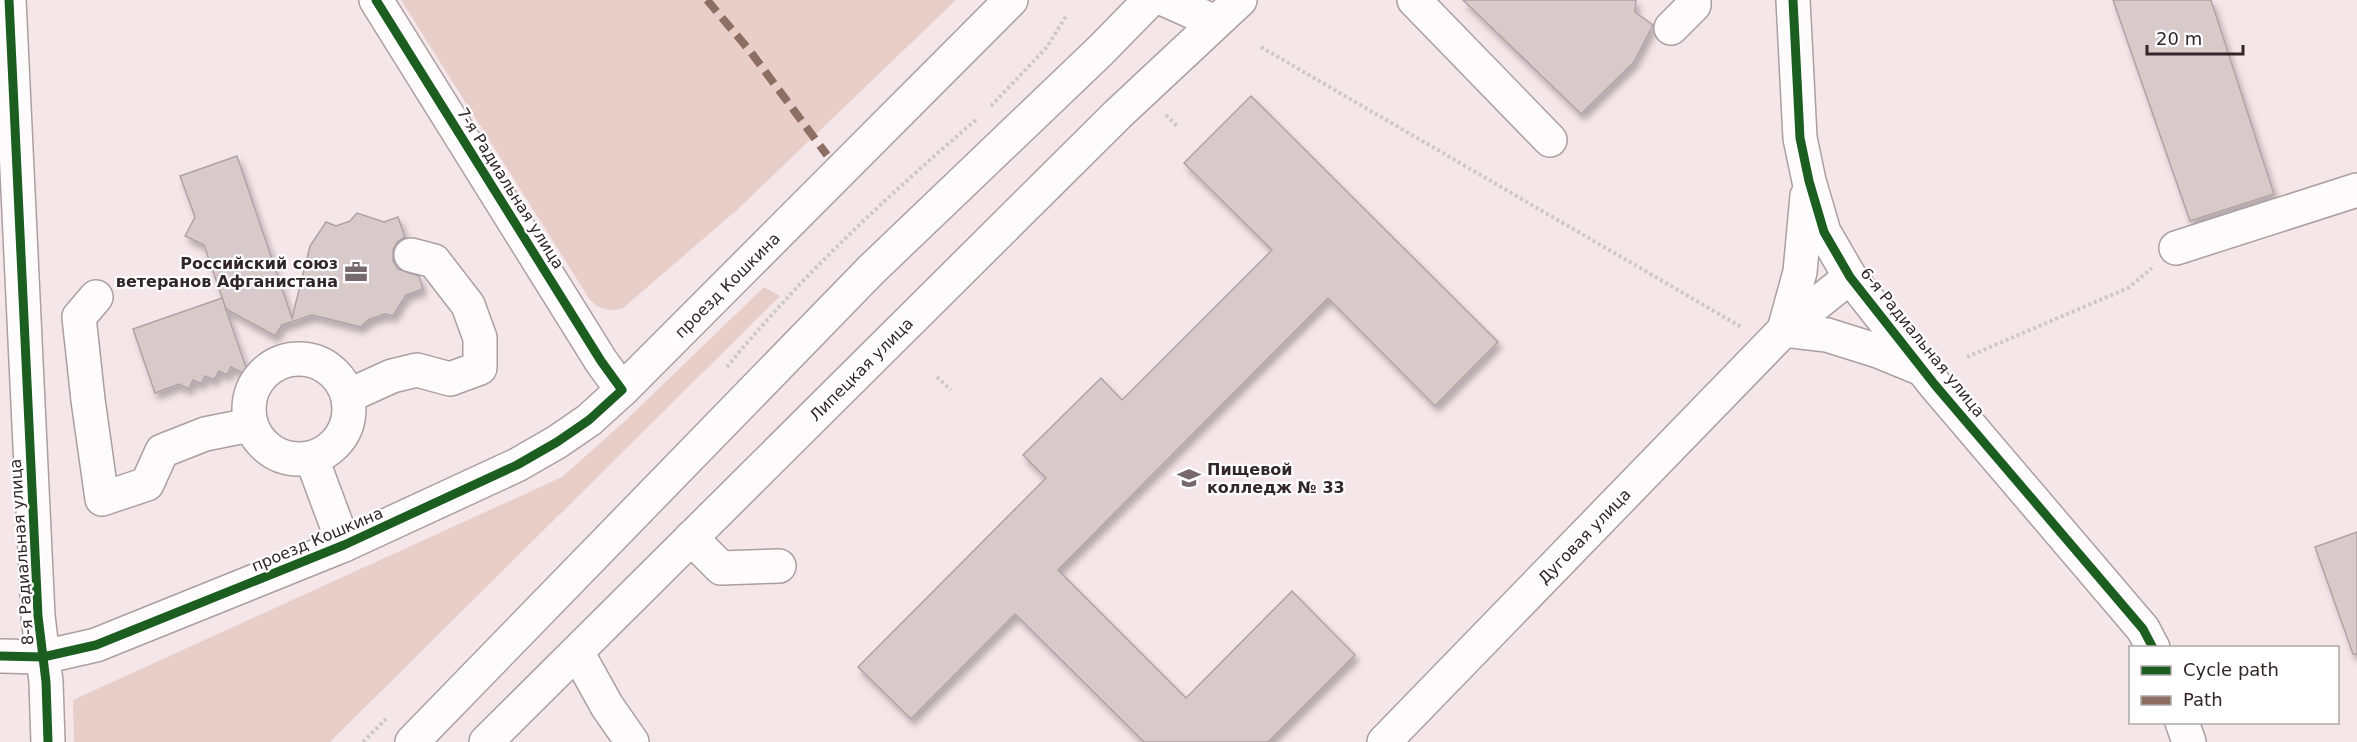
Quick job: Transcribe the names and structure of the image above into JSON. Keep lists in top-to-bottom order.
{
  "streets": {
    "street": [
      "7-я Радиальная улица",
      "проезд Кошкина",
      "6-я Радиальная улица",
      "Липецкая улица",
      "Дуговая улица",
      "8-я Радиальная улица"
    ]
  },
  "crossings": [
    ["7-я Радиальная улица", "проезд Кошкина"],
    ["проезд Кошкина", "8-я Радиальная улица"],
    ["6-я Радиальная улица", "Дуговая улица"]
  ],
  "places": {
    "office": ["Российский союз ветеранов Афганистана"],
    "school or university": ["Пищевой колледж № 33"]
  },
  "legend": ["Cycle path", "Path"],
  "scale_bar": "20 m"
}
